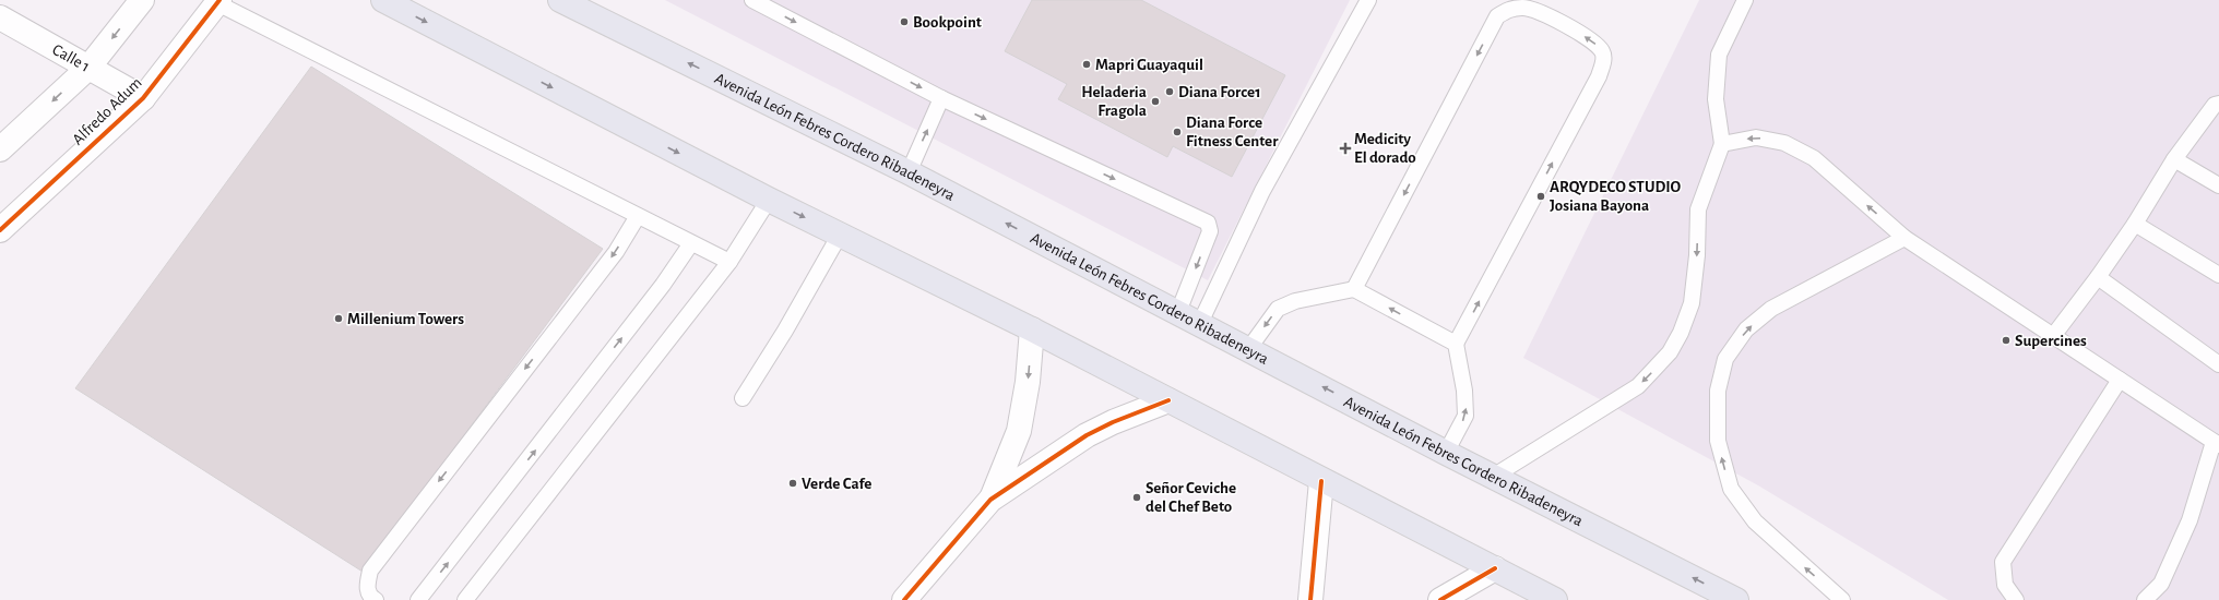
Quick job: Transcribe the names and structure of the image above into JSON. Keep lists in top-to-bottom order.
{
  "streets": {
    "highway": ["Avenida León Febres Cordero Ribadeneyra"],
    "street": ["Calle 1", "Alfredo Adum"]
  },
  "crossings": [
    ["Calle 1", "Alfredo Adum"]
  ],
  "places": {
    "other": [
      "Bookpoint",
      "Mapri Guayaquil",
      "Diana Force1",
      "Heladeria Fragola",
      "Diana Force Fitness Center",
      "ARQYDECO STUDIO Josiana Bayona",
      "Millenium Towers",
      "Supercines",
      "Verde Cafe",
      "Señor Ceviche del Chef Beto"
    ],
    "health": ["Medicity El dorado"]
  }
}
